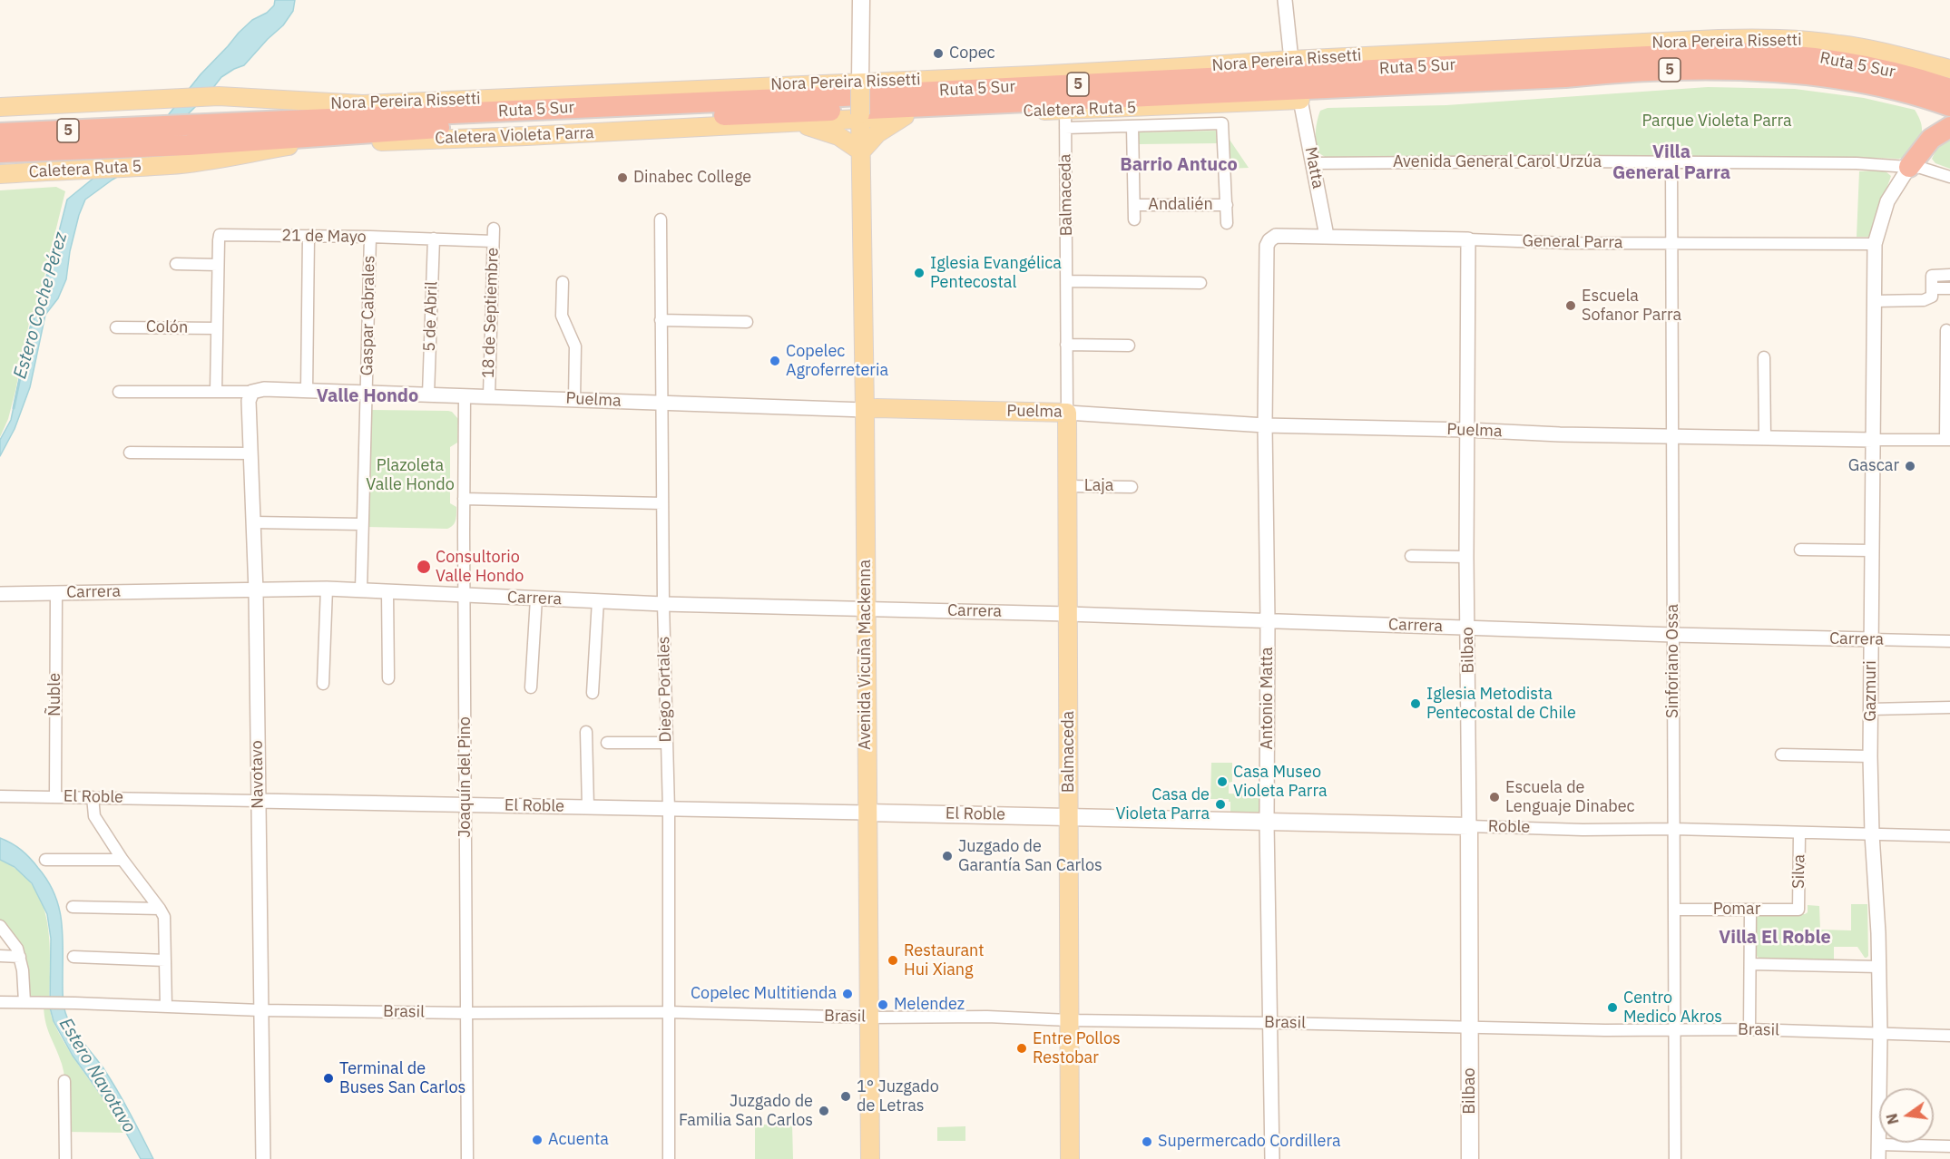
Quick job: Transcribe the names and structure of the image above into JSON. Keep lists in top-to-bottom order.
{
  "streets": {
    "highway": ["Ruta 5 Sur", "5"],
    "main road": [
      "Nora Pereira Rissetti",
      "Caletera Ruta 5",
      "Caletera Violeta Parra",
      "Balmaceda",
      "Puelma",
      "Bilbao",
      "Avenida Vicuña Mackenna",
      "El Roble",
      "Roble"
    ],
    "street": [
      "Avenida General Carol Urzúa",
      "Matta",
      "Andalién",
      "21 de Mayo",
      "General Parra",
      "18 de Septiembre",
      "Gaspar Cabrales",
      "5 de Abril",
      "Colón",
      "Laja",
      "Carrera",
      "Sinforiano Ossa",
      "Diego Portales",
      "Gazmuri",
      "Ñuble",
      "Antonio Matta",
      "Navotavo",
      "Joaquín del Pino",
      "Silva",
      "Pomar",
      "Brasil"
    ]
  },
  "crossings": [
    ["Nora Pereira Rissetti", "Avenida Vicuña Mackenna"],
    ["Caletera Ruta 5", "Caletera Violeta Parra"],
    ["Caletera Ruta 5", "Matta"],
    ["Caletera Ruta 5", "Balmaceda"],
    ["Caletera Ruta 5", "Avenida Vicuña Mackenna"],
    ["Caletera Violeta Parra", "Avenida Vicuña Mackenna"],
    ["Avenida General Carol Urzúa", "Matta"],
    ["Avenida General Carol Urzúa", "Sinforiano Ossa"],
    ["Avenida General Carol Urzúa", "Gazmuri"],
    ["Matta", "General Parra"],
    ["Balmaceda", "Puelma"],
    ["Balmaceda", "Laja"],
    ["Balmaceda", "Carrera"],
    ["Balmaceda", "El Roble"],
    ["Balmaceda", "Roble"],
    ["Balmaceda", "Brasil"],
    ["21 de Mayo", "18 de Septiembre"],
    ["21 de Mayo", "Gaspar Cabrales"],
    ["21 de Mayo", "5 de Abril"],
    ["General Parra", "Bilbao"],
    ["General Parra", "Sinforiano Ossa"],
    ["General Parra", "Gazmuri"],
    ["General Parra", "Antonio Matta"],
    ["18 de Septiembre", "Puelma"],
    ["Gaspar Cabrales", "Puelma"],
    ["Gaspar Cabrales", "Carrera"],
    ["5 de Abril", "Puelma"],
    ["Puelma", "Bilbao"],
    ["Puelma", "Avenida Vicuña Mackenna"],
    ["Puelma", "Sinforiano Ossa"],
    ["Puelma", "Diego Portales"],
    ["Puelma", "Gazmuri"],
    ["Puelma", "Antonio Matta"],
    ["Puelma", "Navotavo"],
    ["Puelma", "Joaquín del Pino"],
    ["Carrera", "Bilbao"],
    ["Carrera", "Avenida Vicuña Mackenna"],
    ["Carrera", "Sinforiano Ossa"],
    ["Carrera", "Diego Portales"],
    ["Carrera", "Gazmuri"],
    ["Carrera", "Ñuble"],
    ["Carrera", "Antonio Matta"],
    ["Carrera", "Navotavo"],
    ["Carrera", "Joaquín del Pino"],
    ["Bilbao", "Roble"],
    ["Bilbao", "Brasil"],
    ["Avenida Vicuña Mackenna", "El Roble"],
    ["Avenida Vicuña Mackenna", "Brasil"],
    ["Sinforiano Ossa", "Roble"],
    ["Sinforiano Ossa", "Pomar"],
    ["Sinforiano Ossa", "Brasil"],
    ["Diego Portales", "El Roble"],
    ["Diego Portales", "Brasil"],
    ["Gazmuri", "Roble"],
    ["Gazmuri", "Brasil"],
    ["Ñuble", "El Roble"],
    ["Antonio Matta", "Roble"],
    ["Antonio Matta", "Brasil"],
    ["Navotavo", "El Roble"],
    ["Navotavo", "Brasil"],
    ["Joaquín del Pino", "El Roble"],
    ["Joaquín del Pino", "Brasil"],
    ["El Roble", "Roble"],
    ["Roble", "Silva"],
    ["Silva", "Pomar"]
  ],
  "districts": [
    "Villa General Parra",
    "Barrio Antuco",
    "Valle Hondo",
    "Villa El Roble"
  ],
  "water": ["Estero Coche Pérez", "Estero Navotavo"],
  "parks": ["Parque Violeta Parra", "Plazoleta Valle Hondo"],
  "places": [
    "Copec",
    "Dinabec College",
    "Iglesia Evangélica Pentecostal",
    "Escuela Sofanor Parra",
    "Copelec Agroferreteria",
    "Gascar",
    "Consultorio Valle Hondo",
    "Iglesia Metodista Pentecostal de Chile",
    "Casa Museo Violeta Parra",
    "Escuela de Lenguaje Dinabec",
    "Casa de Violeta Parra",
    "Juzgado de Garantía San Carlos",
    "Restaurant Hui Xiang",
    "Copelec Multitienda",
    "Melendez",
    "Centro Medico Akros",
    "Entre Pollos Restobar",
    "Terminal de Buses San Carlos",
    "1° Juzgado de Letras",
    "Juzgado de Familia San Carlos",
    "Acuenta",
    "Supermercado Cordillera"
  ],
  "north": "left"
}
